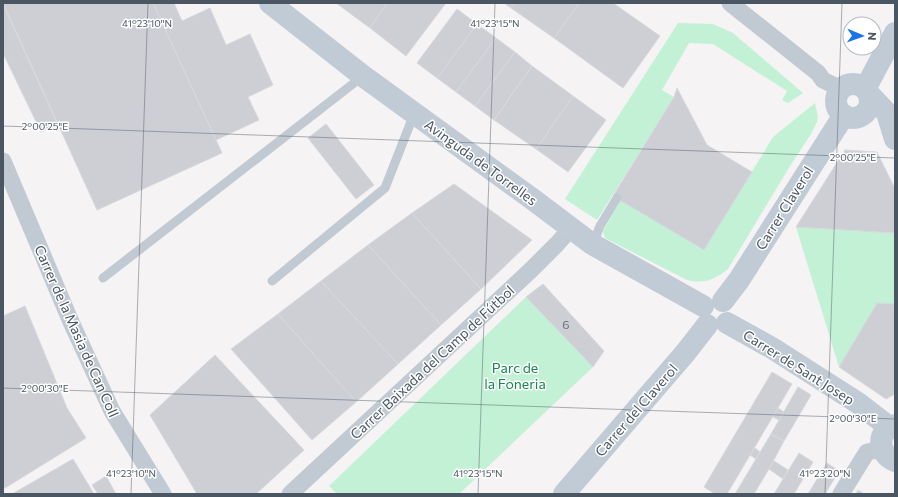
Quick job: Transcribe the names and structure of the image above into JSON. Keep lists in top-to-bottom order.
{
  "streets": {
    "street": [
      "Avinguda de Torrelles",
      "Carrer Claverol",
      "Carrer de la Masia de Can Coll",
      "Carrer Baixada del Camp de Fútbol",
      "Carrer de Sant Josep",
      "Carrer del Claverol"
    ]
  },
  "crossings": [
    ["Avinguda de Torrelles", "Carrer Claverol"],
    ["Avinguda de Torrelles", "Carrer Baixada del Camp de Fútbol"],
    ["Avinguda de Torrelles", "Carrer de Sant Josep"],
    ["Avinguda de Torrelles", "Carrer del Claverol"],
    ["Carrer Claverol", "Carrer de Sant Josep"],
    ["Carrer Claverol", "Carrer del Claverol"],
    ["Carrer de Sant Josep", "Carrer del Claverol"]
  ],
  "parks": ["Parc de la Foneria"],
  "house_numbers": ["6"],
  "north": "right",
  "coordinates": [
    "41°23'10\"N",
    "41°23'15\"N",
    "2°00'25\"E",
    "2°00'30\"E",
    "41°23'20\"N"
  ]
}
